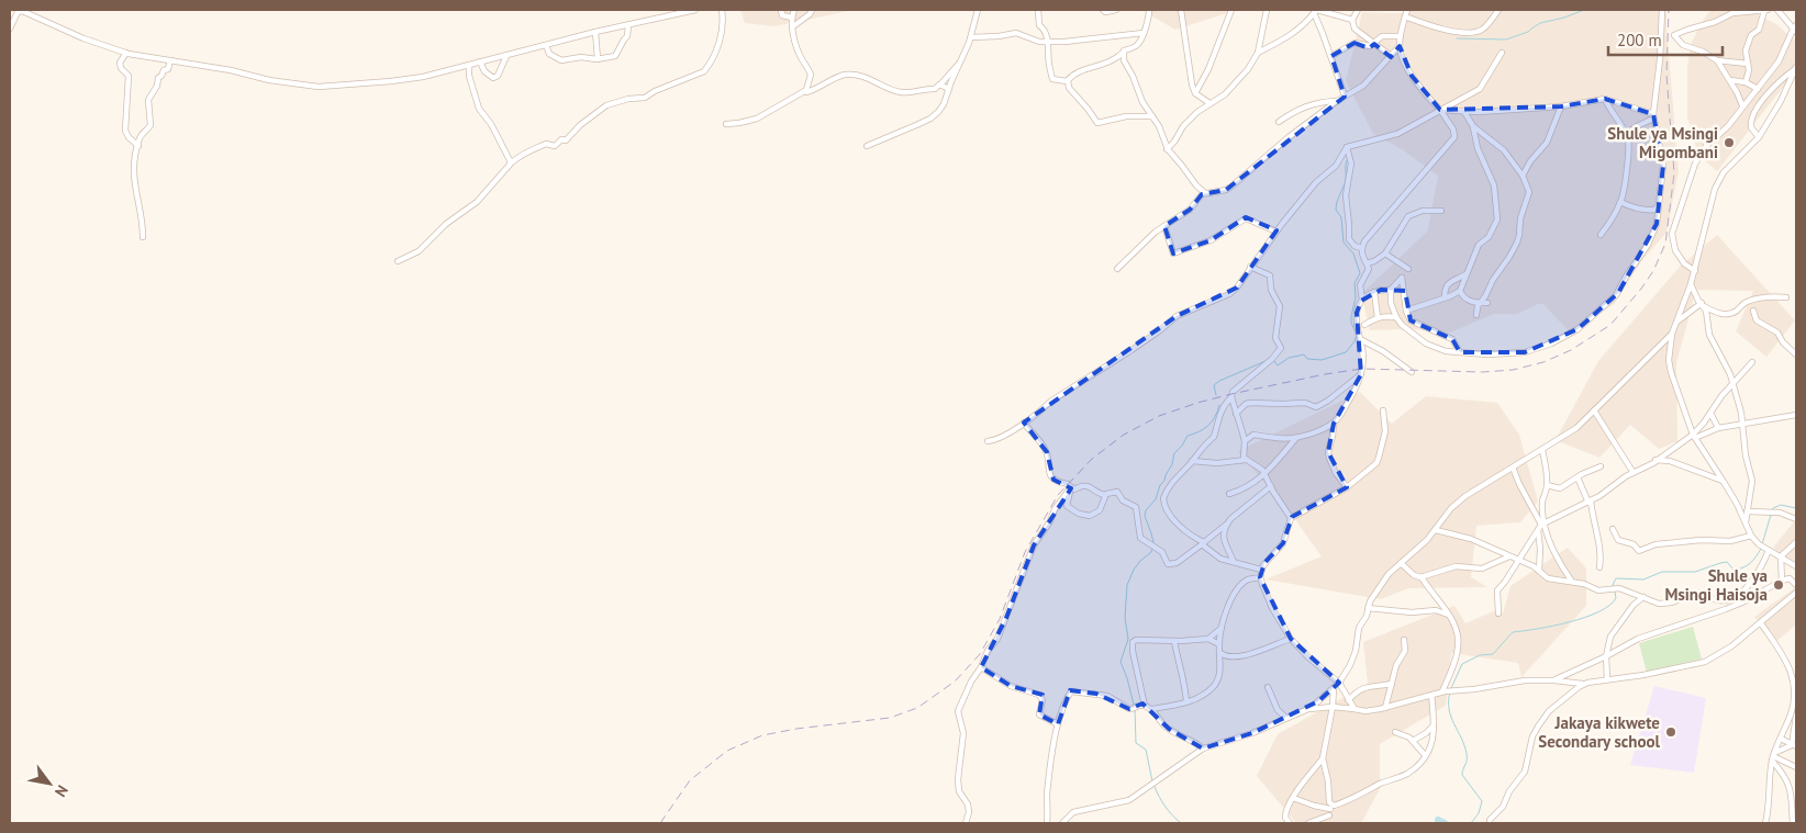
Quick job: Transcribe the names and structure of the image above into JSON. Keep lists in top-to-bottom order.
{
  "places": ["Shule ya Msingi Migombani", "Shule ya Msingi Haisoja", "Jakaya kikwete Secondary school"],
  "scale_bar": "200 m",
  "north": "bottom right"
}
